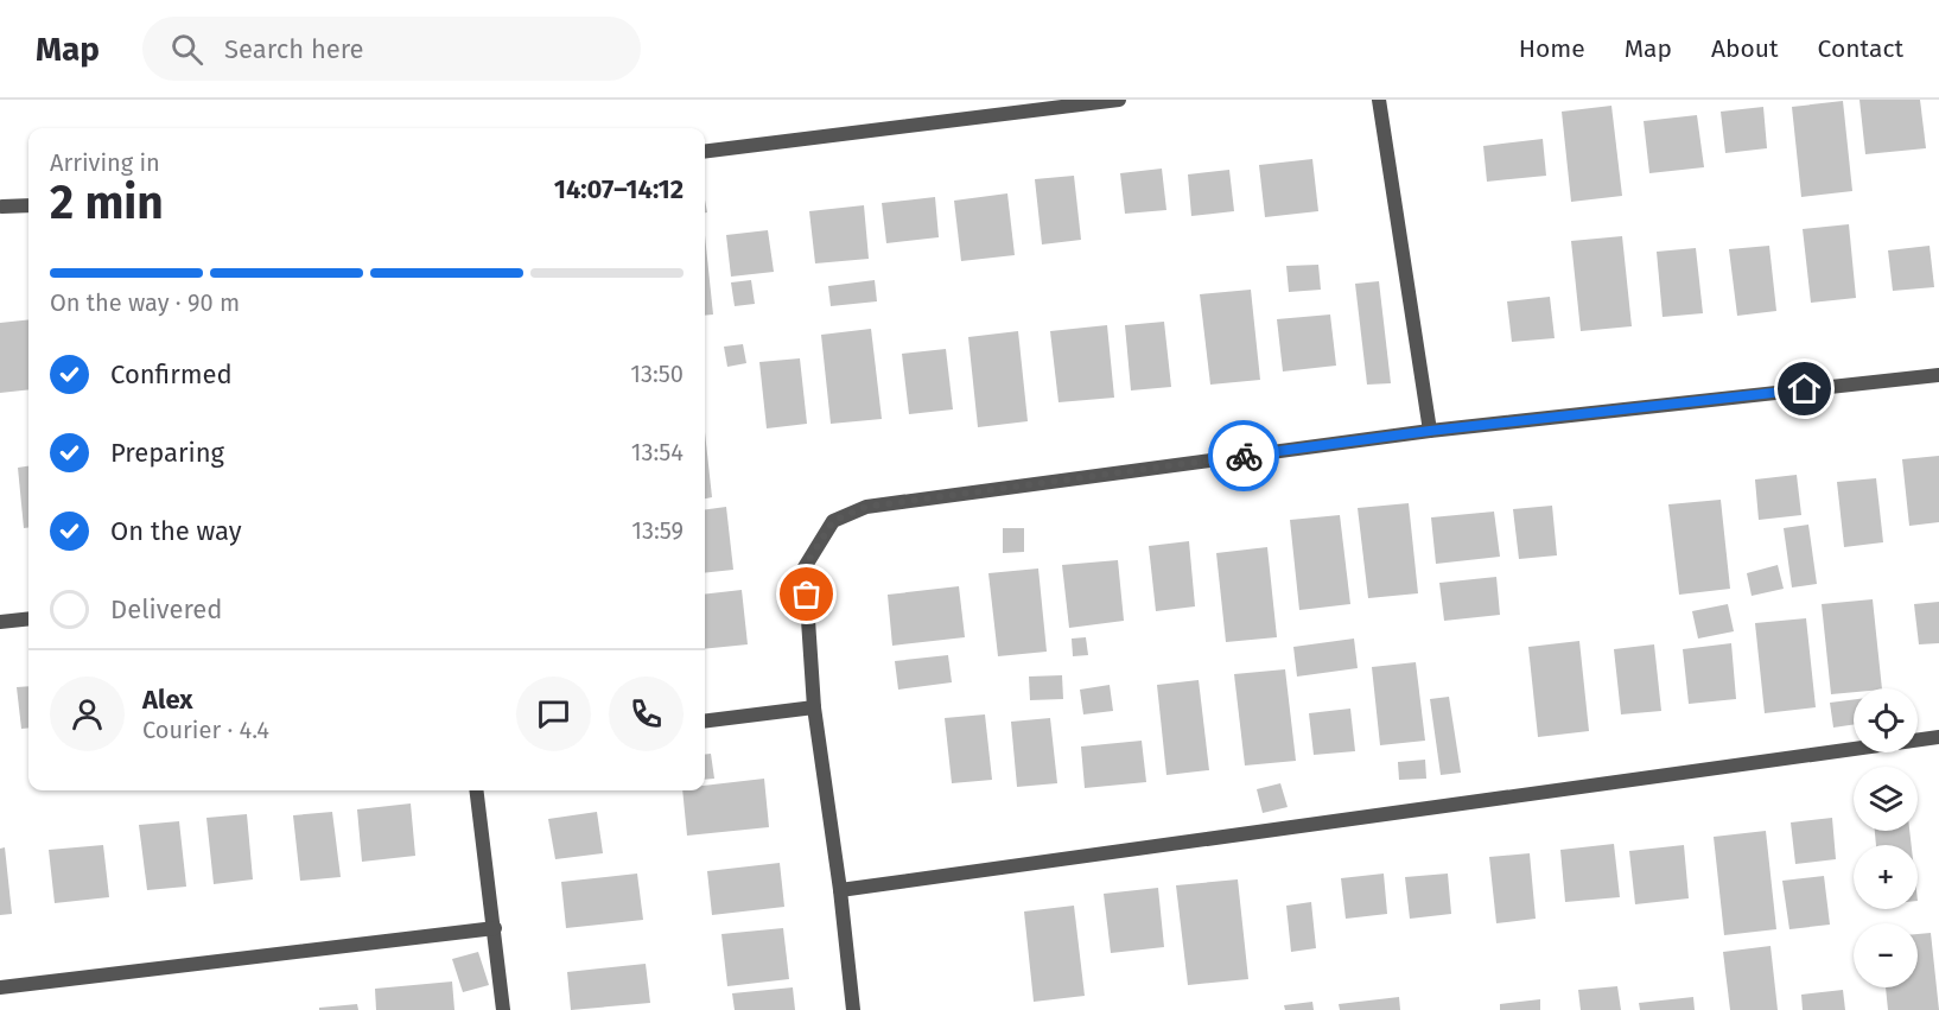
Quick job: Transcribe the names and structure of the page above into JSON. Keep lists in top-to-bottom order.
{
  "page": {
    "header": "Map",
    "search": "Search here",
    "nav": [
      "Home",
      "Map",
      "About",
      "Contact"
    ],
    "heading": ["2 min", "Arriving in", "14:07–14:12"],
    "panel": ["Alex", "Courier · 4.4"],
    "bar": "On the way · 90 m",
    "list": [
      ["Confirmed", "13:50"],
      ["Preparing", "13:54"],
      ["On the way", "13:59"],
      "Delivered"
    ],
    "map_buttons": ["+", "−"]
  }
}
